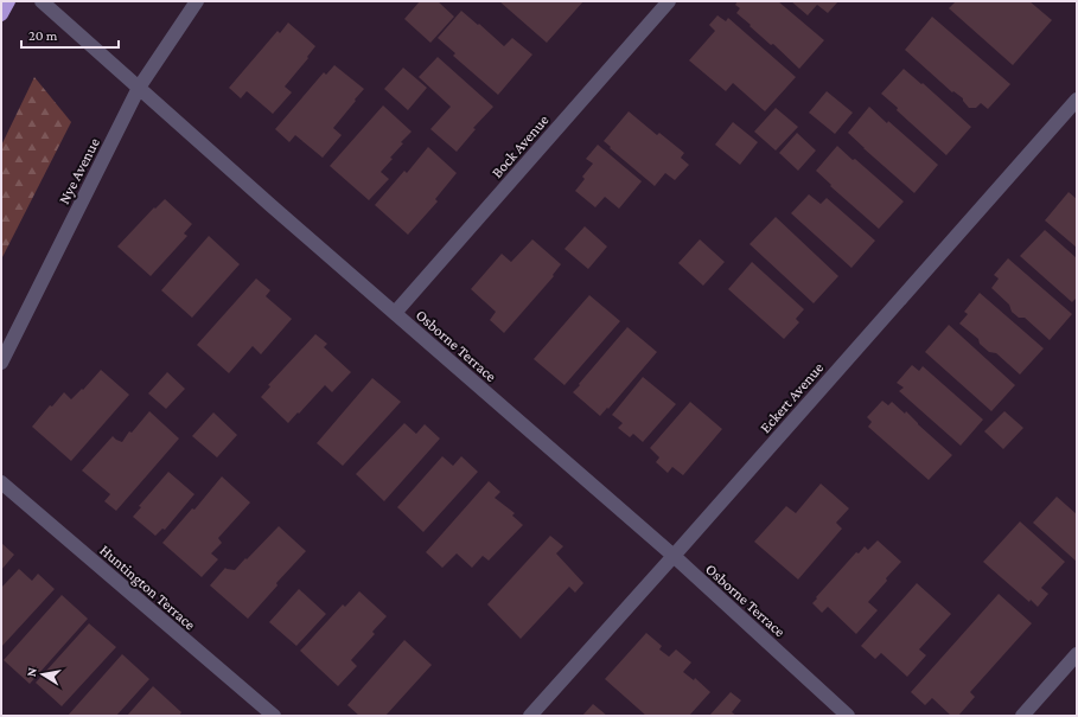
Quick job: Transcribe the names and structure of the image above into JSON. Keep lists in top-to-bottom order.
{
  "streets": {
    "street": [
      "Bock Avenue",
      "Nye Avenue",
      "Osborne Terrace",
      "Eckert Avenue",
      "Huntington Terrace"
    ]
  },
  "crossings": [
    ["Bock Avenue", "Osborne Terrace"],
    ["Nye Avenue", "Osborne Terrace"],
    ["Osborne Terrace", "Eckert Avenue"]
  ],
  "scale_bar": "20 m",
  "north": "left"
}
